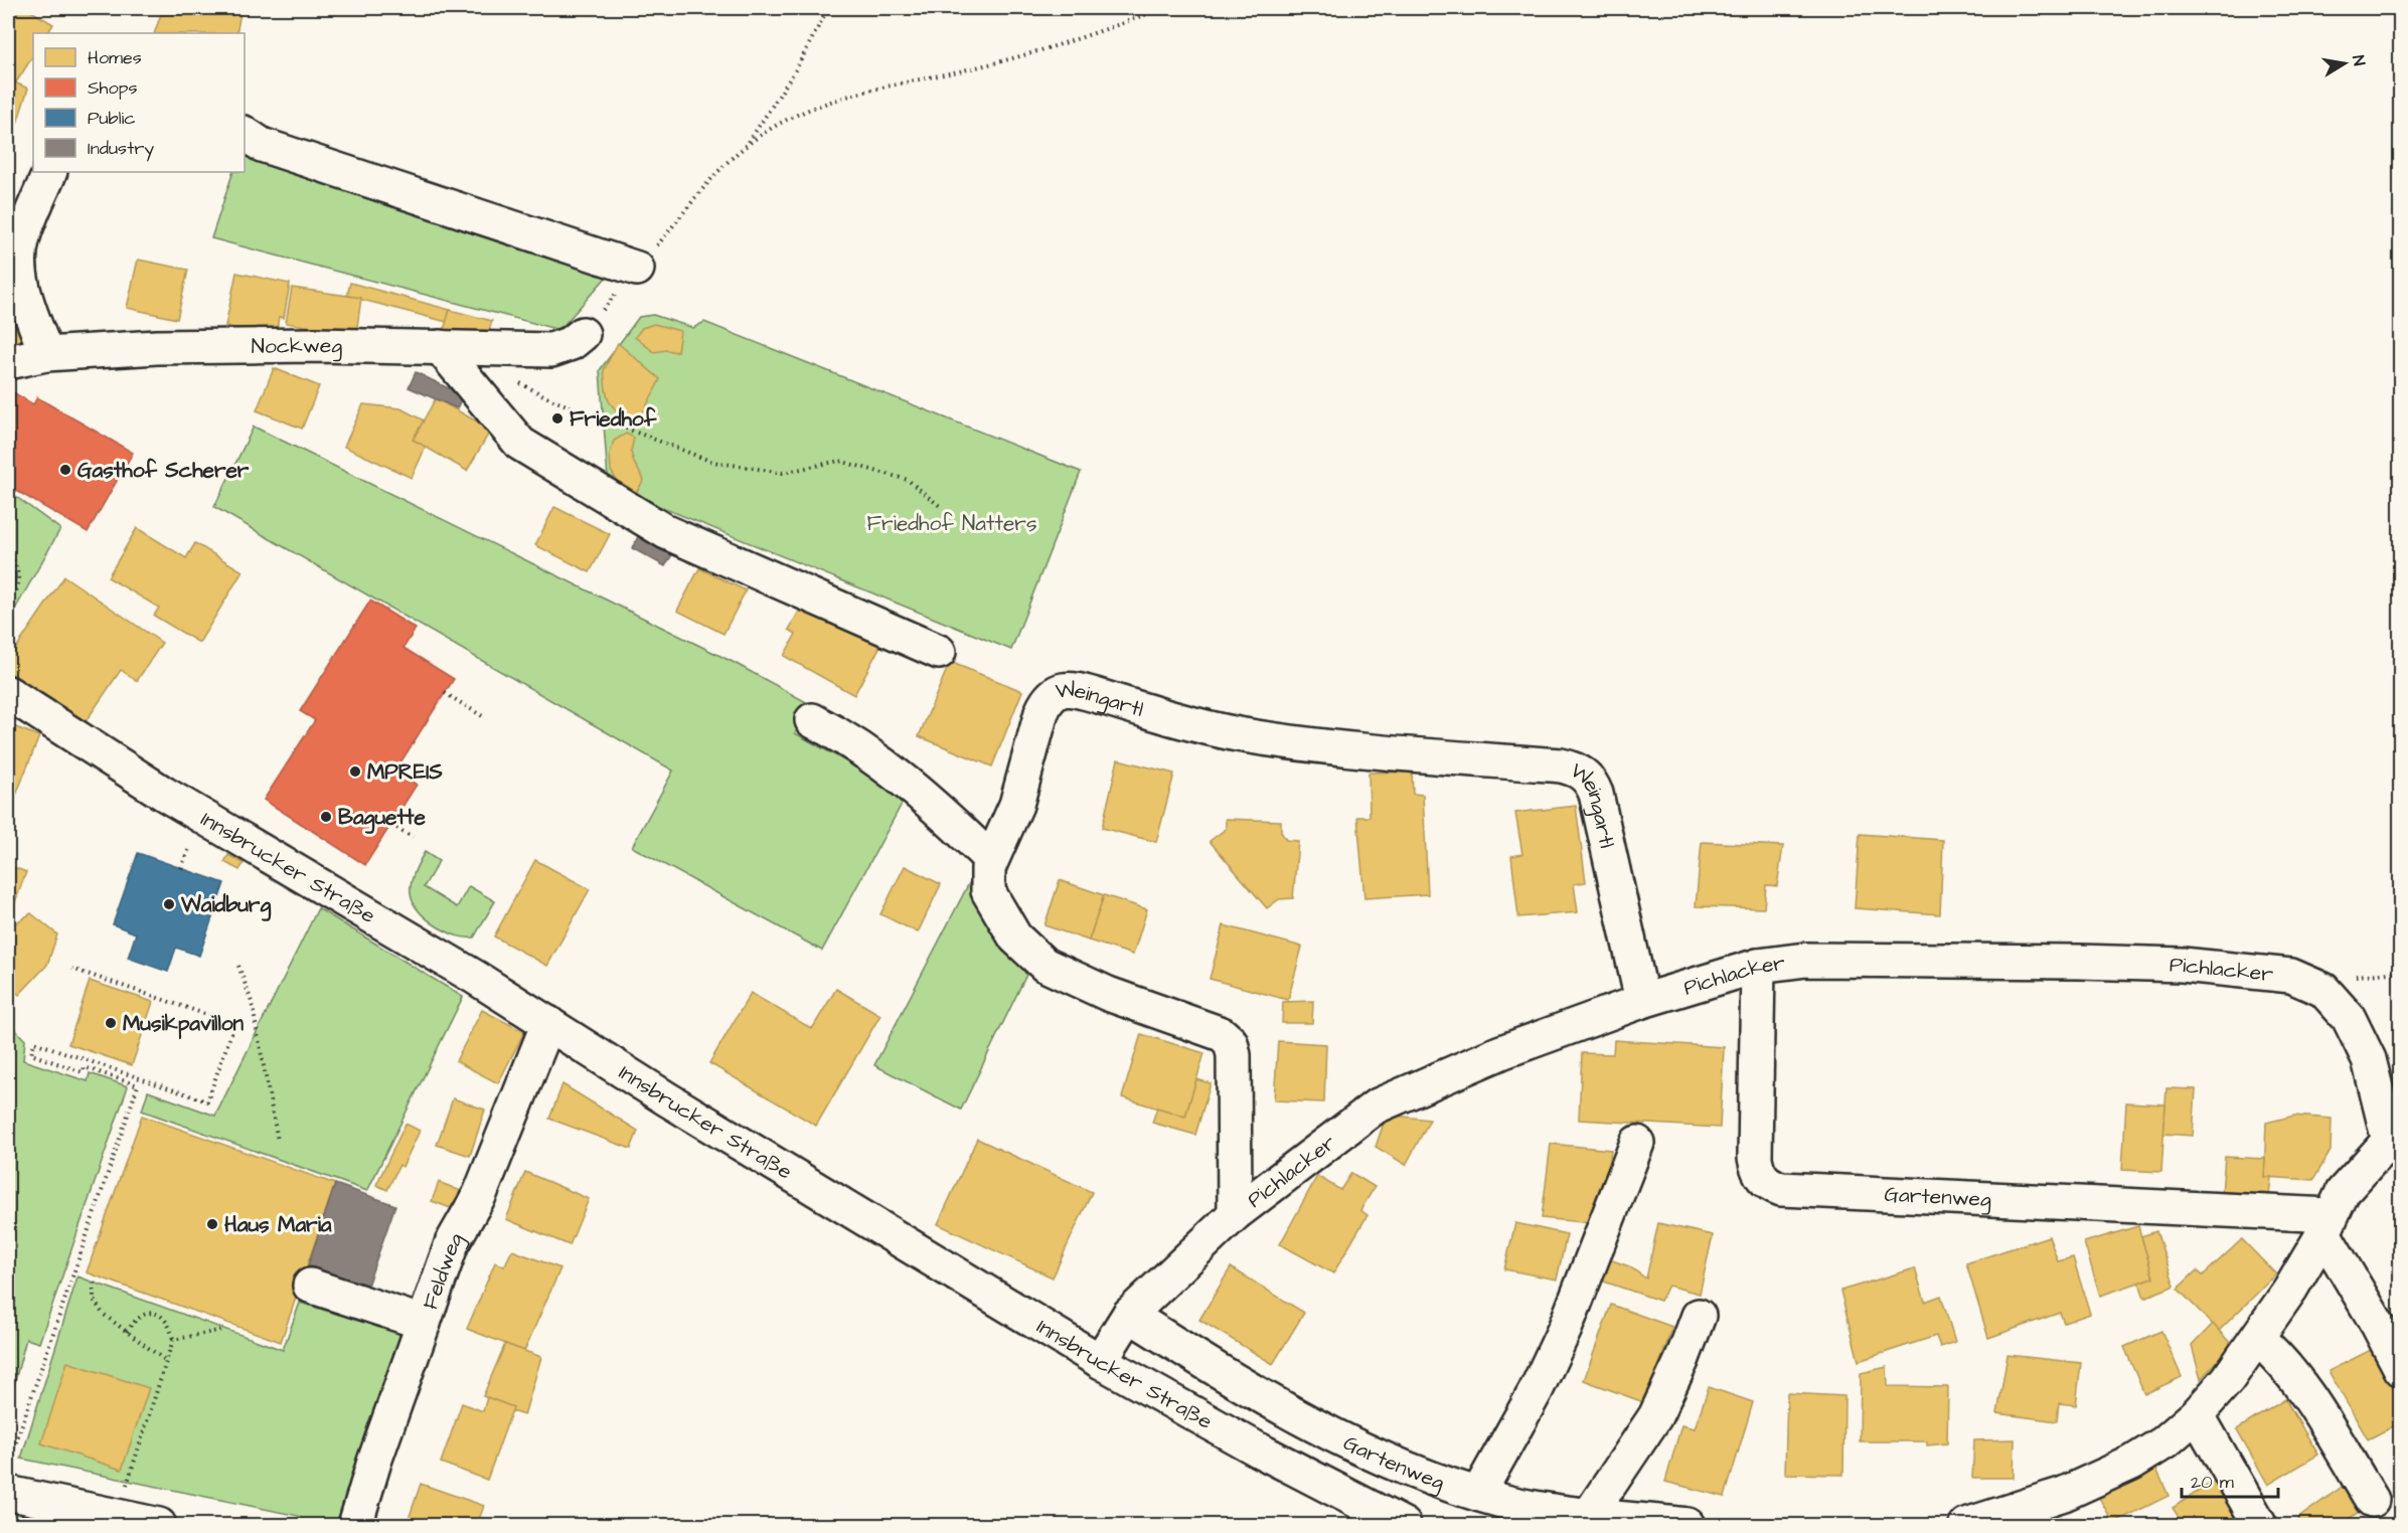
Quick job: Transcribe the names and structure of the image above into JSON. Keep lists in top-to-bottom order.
{
  "streets": {
    "street": [
      "Nockweg",
      "Weingartl",
      "Innsbrucker Straße",
      "Pichlacker",
      "Gartenweg",
      "Feldweg"
    ]
  },
  "crossings": [
    ["Weingartl", "Pichlacker"],
    ["Innsbrucker Straße", "Pichlacker"],
    ["Innsbrucker Straße", "Feldweg"],
    ["Pichlacker", "Gartenweg"]
  ],
  "parks": ["Friedhof Natters"],
  "places": [
    "Friedhof",
    "Gasthof Scherer",
    "MPREIS",
    "Baguette",
    "Waidburg",
    "Musikpavillon",
    "Haus Maria"
  ],
  "legend": [
    "Homes",
    "Shops",
    "Public",
    "Industry"
  ],
  "scale_bar": "20 m",
  "north": "right"
}
